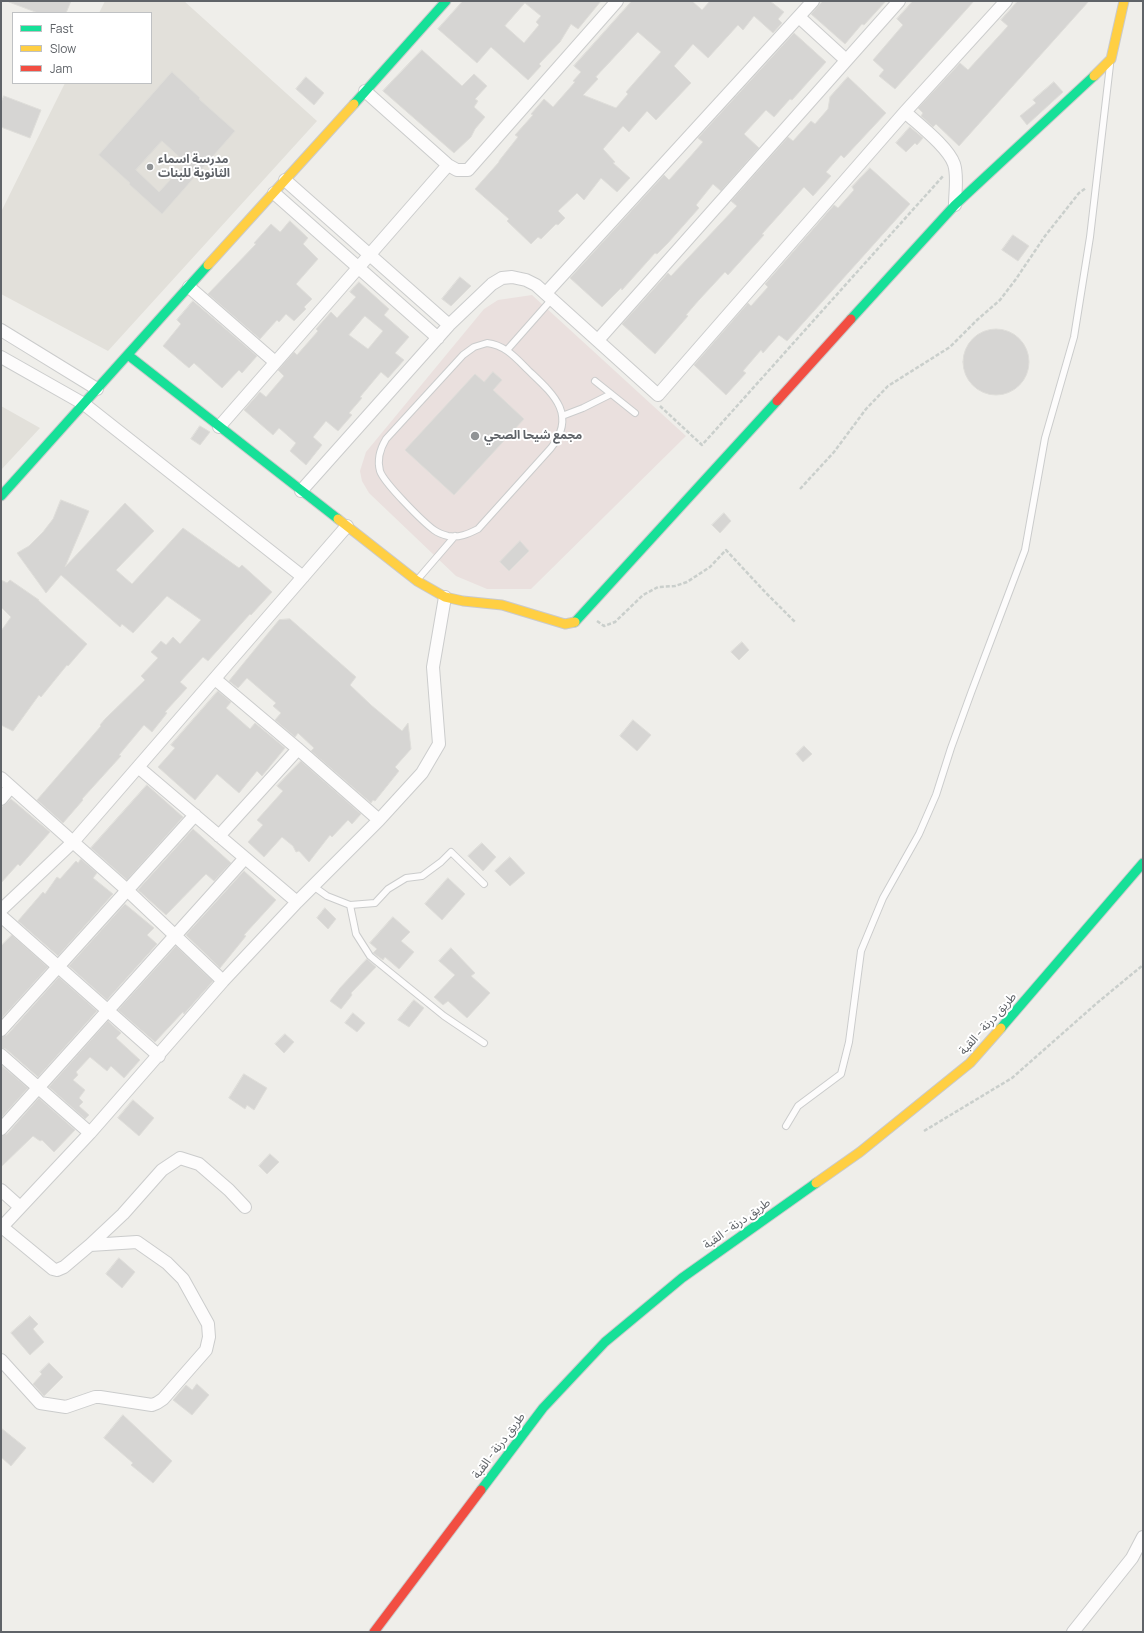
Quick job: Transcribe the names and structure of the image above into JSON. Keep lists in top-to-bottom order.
{
  "streets": {
    "street": ["طريق درنة - القبة"]
  },
  "places": ["مدرسة اسماء الثانوية للبنات", "مجمع شيحا الصحي"],
  "legend": ["Fast", "Slow", "Jam"]
}
